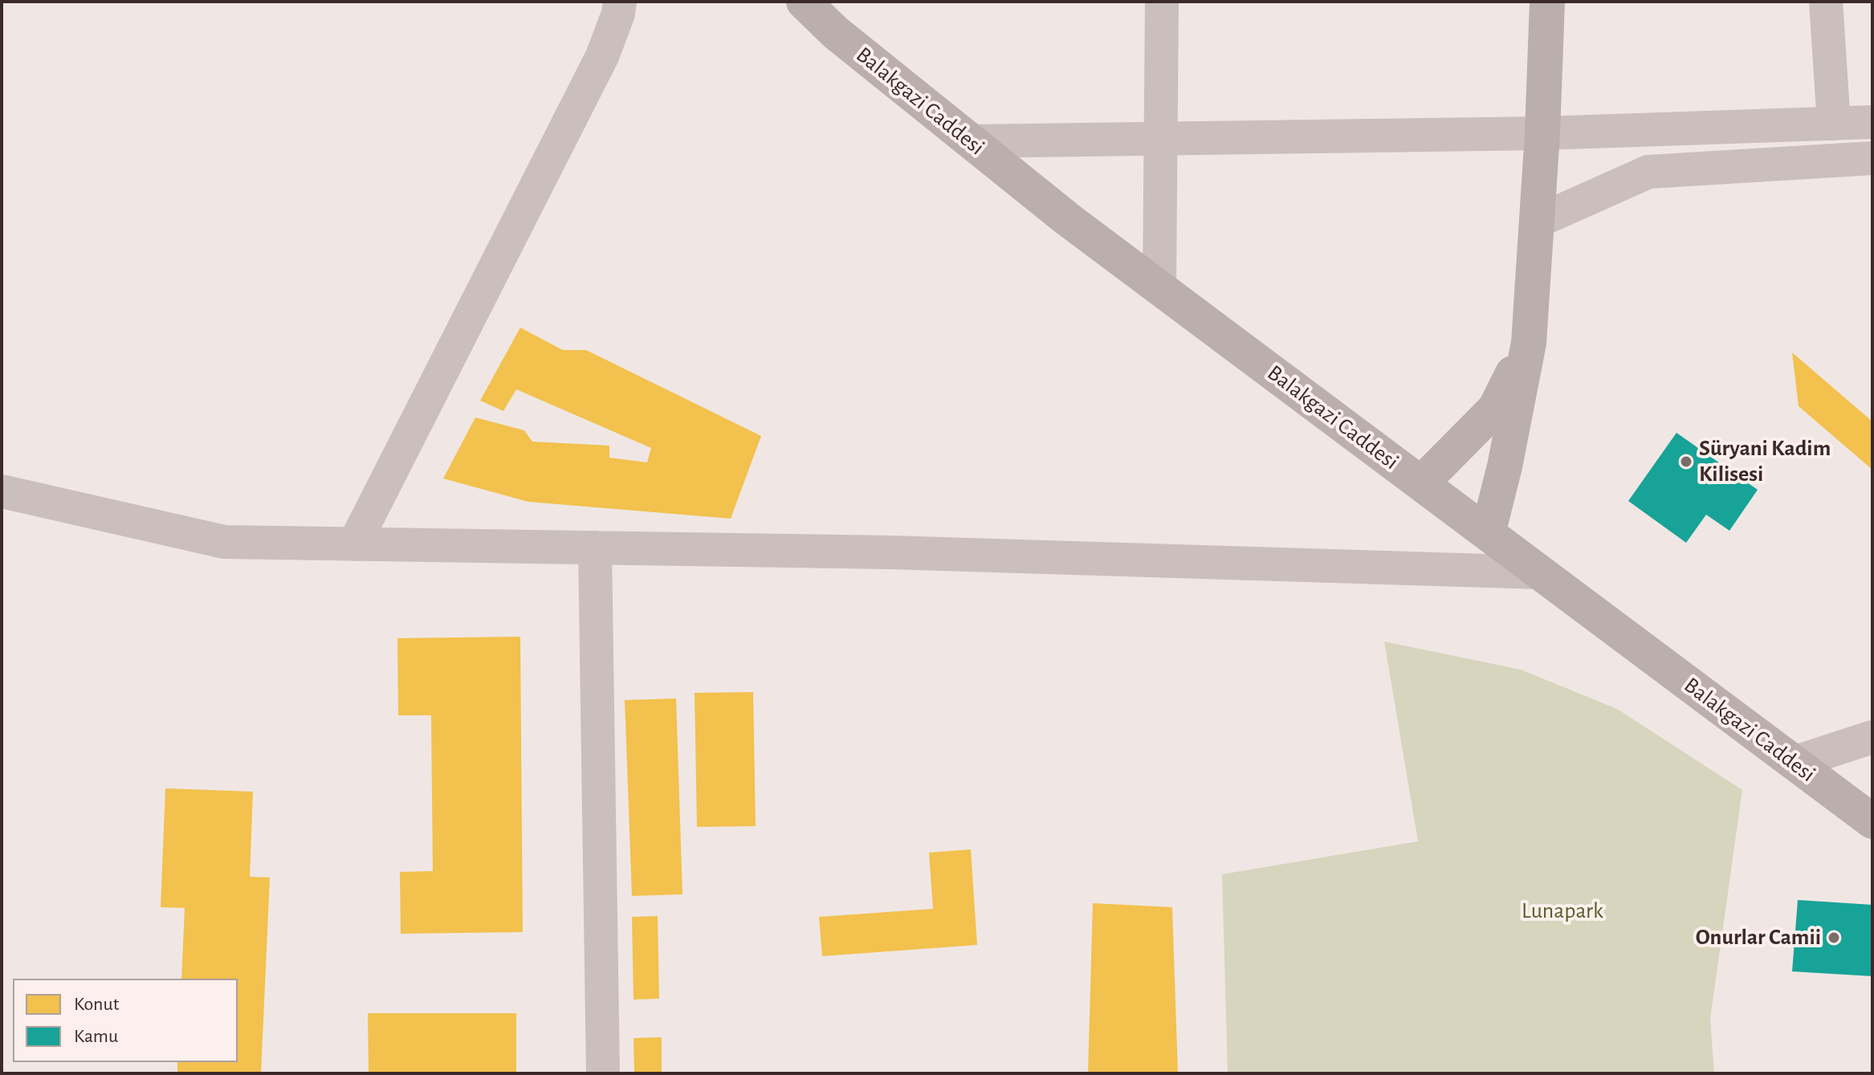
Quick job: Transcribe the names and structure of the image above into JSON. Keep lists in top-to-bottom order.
{
  "streets": {
    "main road": ["Balakgazi Caddesi"]
  },
  "parks": ["Lunapark"],
  "places": ["Süryani Kadim Kilisesi", "Onurlar Camii"],
  "legend": ["Konut", "Kamu"]
}
